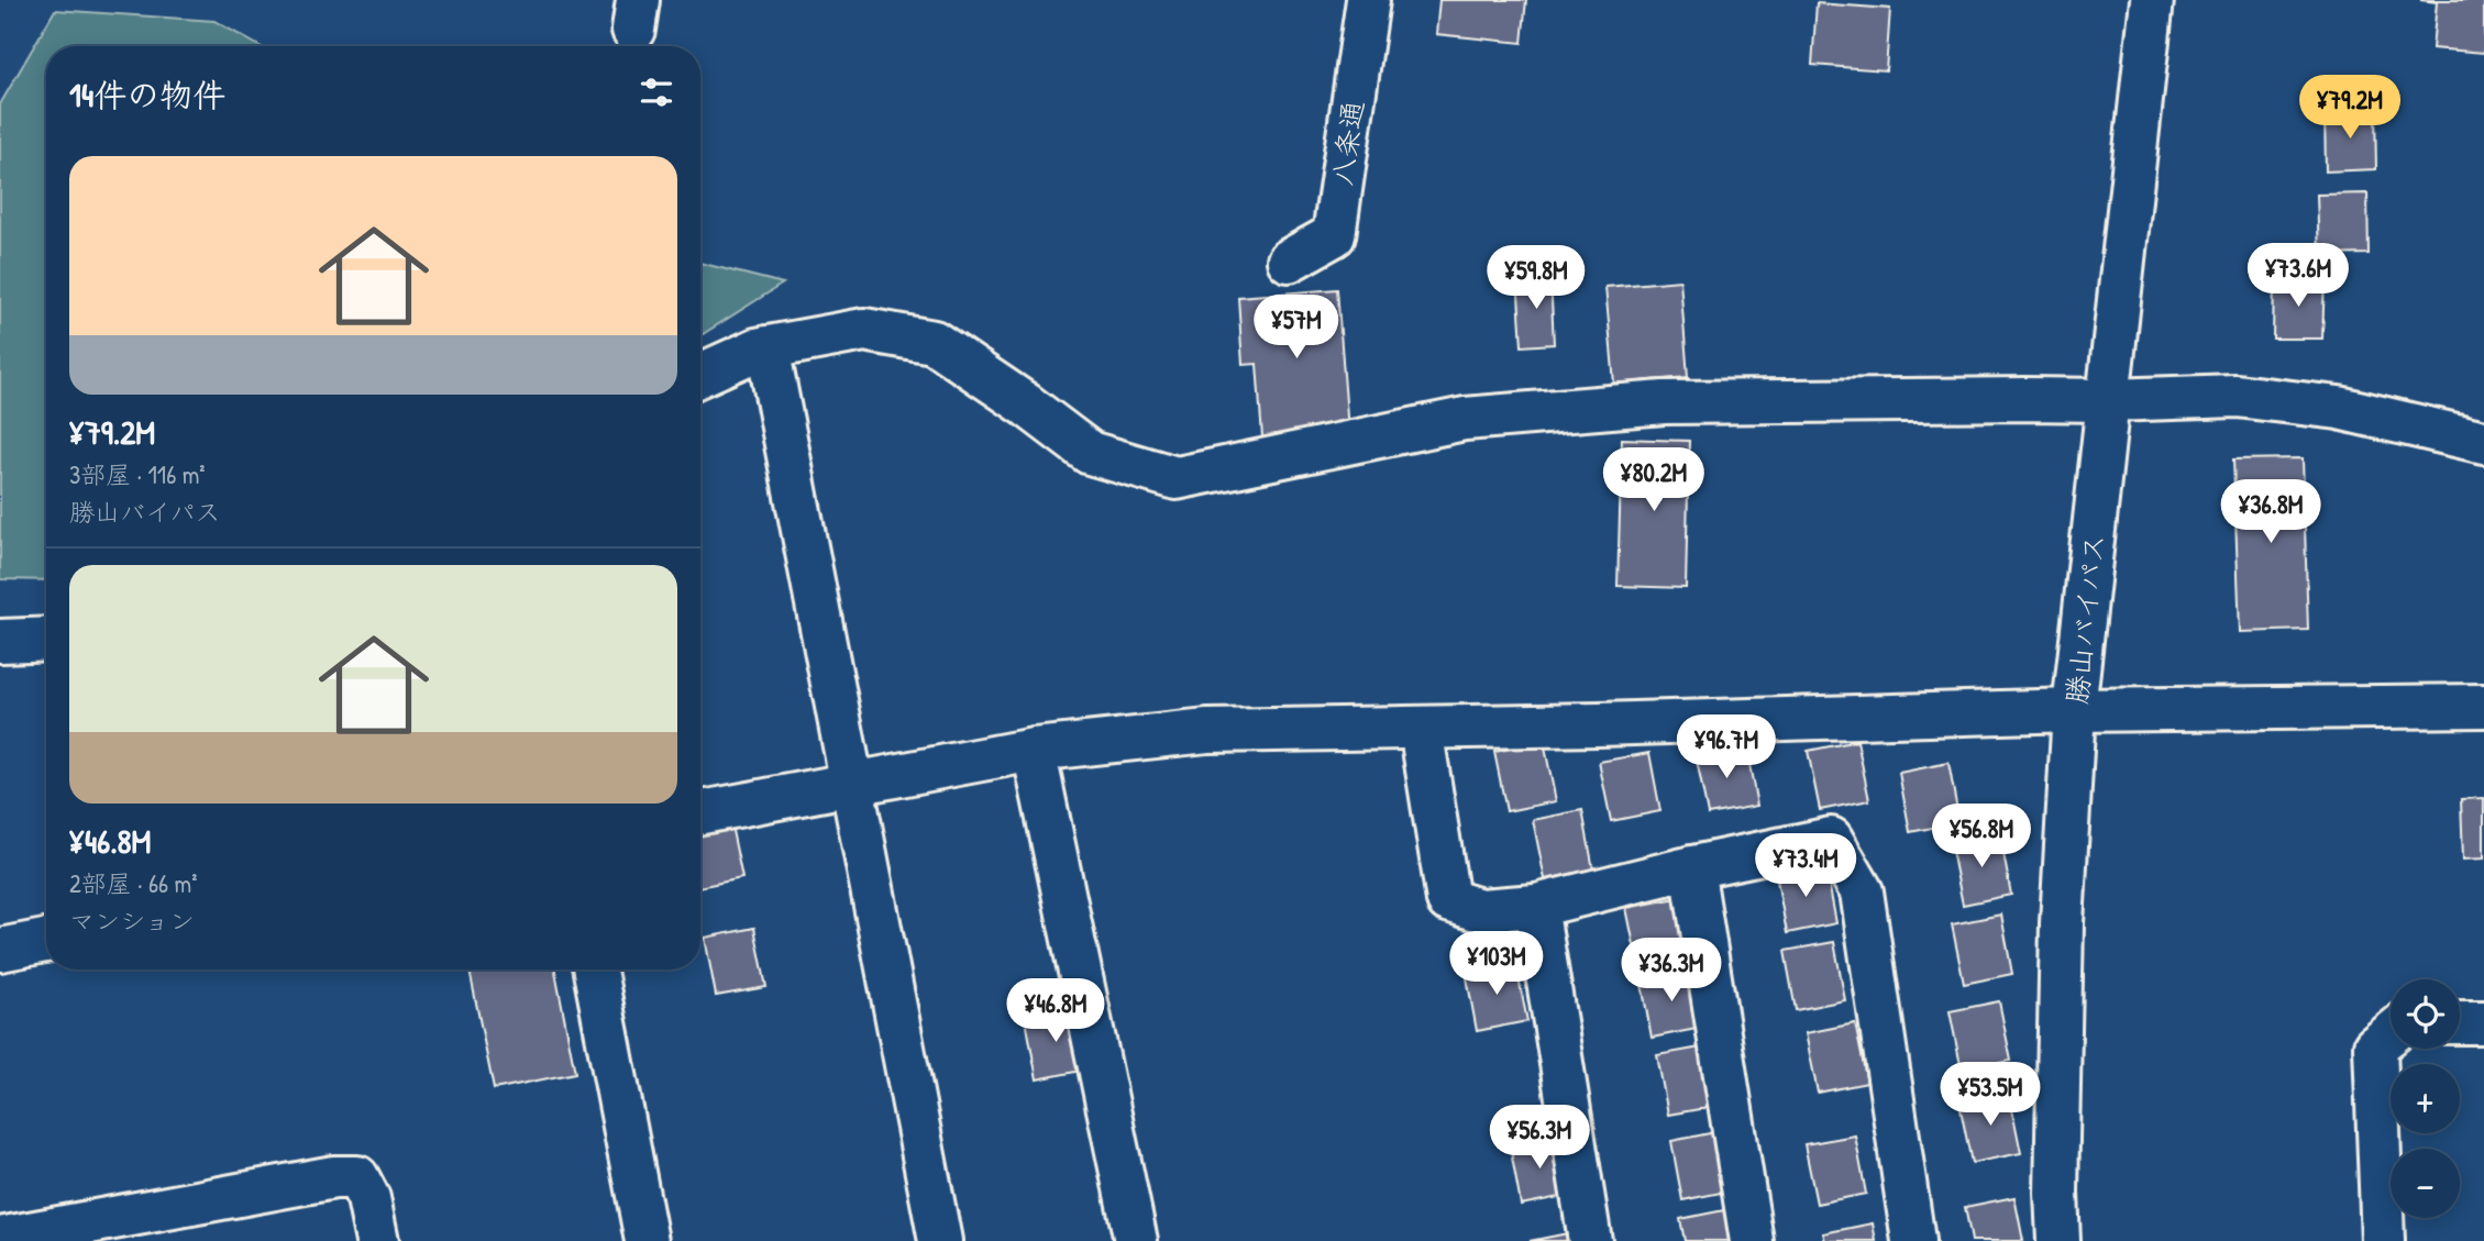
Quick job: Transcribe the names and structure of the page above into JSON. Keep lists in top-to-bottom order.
{
  "streets": {
    "street": ["八条通", "勝山バイパス"]
  },
  "page": {
    "heading": "14件の物件",
    "price": [
      "¥79.2M",
      "¥73.6M",
      "¥59.8M",
      "¥57M",
      "¥80.2M",
      "¥36.8M",
      "¥96.7M",
      "¥56.8M",
      "¥73.4M",
      "¥103M",
      "¥36.3M",
      "¥46.8M",
      "¥53.5M",
      "¥56.3M"
    ],
    "list": [
      {
        "name": "¥79.2M",
        "note": "3部屋 · 116 m² · 勝山バイパス"
      },
      {
        "name": "¥46.8M",
        "note": "2部屋 · 66 m² · マンション"
      }
    ],
    "map_buttons": ["+", "−"]
  }
}
